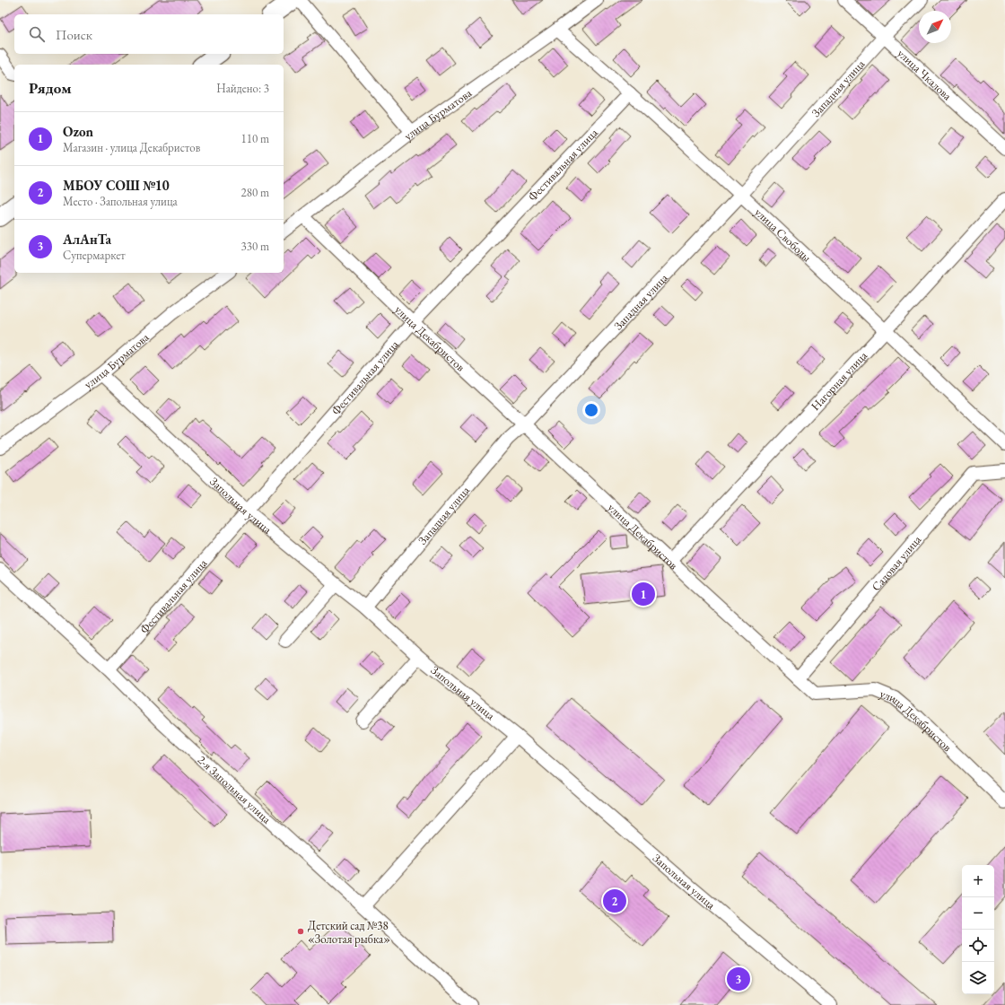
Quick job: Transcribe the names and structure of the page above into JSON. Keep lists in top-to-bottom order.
{
  "streets": {
    "street": [
      "улица Чкалова",
      "Западная улица",
      "улица Бурматова",
      "Фестивальная улица",
      "улица Свободы",
      "улица Декабристов",
      "Нагорная улица",
      "Запольная улица",
      "Садовая улица",
      "2-я Запольная улица"
    ]
  },
  "crossings": [
    ["улица Чкалова", "Западная улица"],
    ["Западная улица", "улица Свободы"],
    ["Западная улица", "улица Декабристов"],
    ["Западная улица", "Запольная улица"],
    ["улица Бурматова", "улица Свободы"],
    ["улица Бурматова", "улица Декабристов"],
    ["улица Бурматова", "Запольная улица"],
    ["Фестивальная улица", "улица Свободы"],
    ["Фестивальная улица", "улица Декабристов"],
    ["Фестивальная улица", "Запольная улица"],
    ["Фестивальная улица", "2-я Запольная улица"],
    ["улица Свободы", "Нагорная улица"],
    ["улица Декабристов", "Нагорная улица"],
    ["улица Декабристов", "Садовая улица"]
  ],
  "places": ["Детский сад №38 «Золотая рыбка»"],
  "north": "top right",
  "page": {
    "search": "Поиск",
    "heading": ["Рядом", "Найдено: 3"],
    "list": [
      {
        "mark": "1",
        "name": "Ozon",
        "note": "Магазин · улица Декабристов",
        "value": "110 m"
      },
      {
        "mark": "2",
        "name": "МБОУ СОШ №10",
        "note": "Место · Запольная улица",
        "value": "280 m"
      },
      {
        "mark": "3",
        "name": "АлАнТа",
        "note": "Супермаркет",
        "value": "330 m"
      }
    ],
    "pins": ["1", "2", "3"],
    "map_buttons": ["+", "−"]
  }
}
